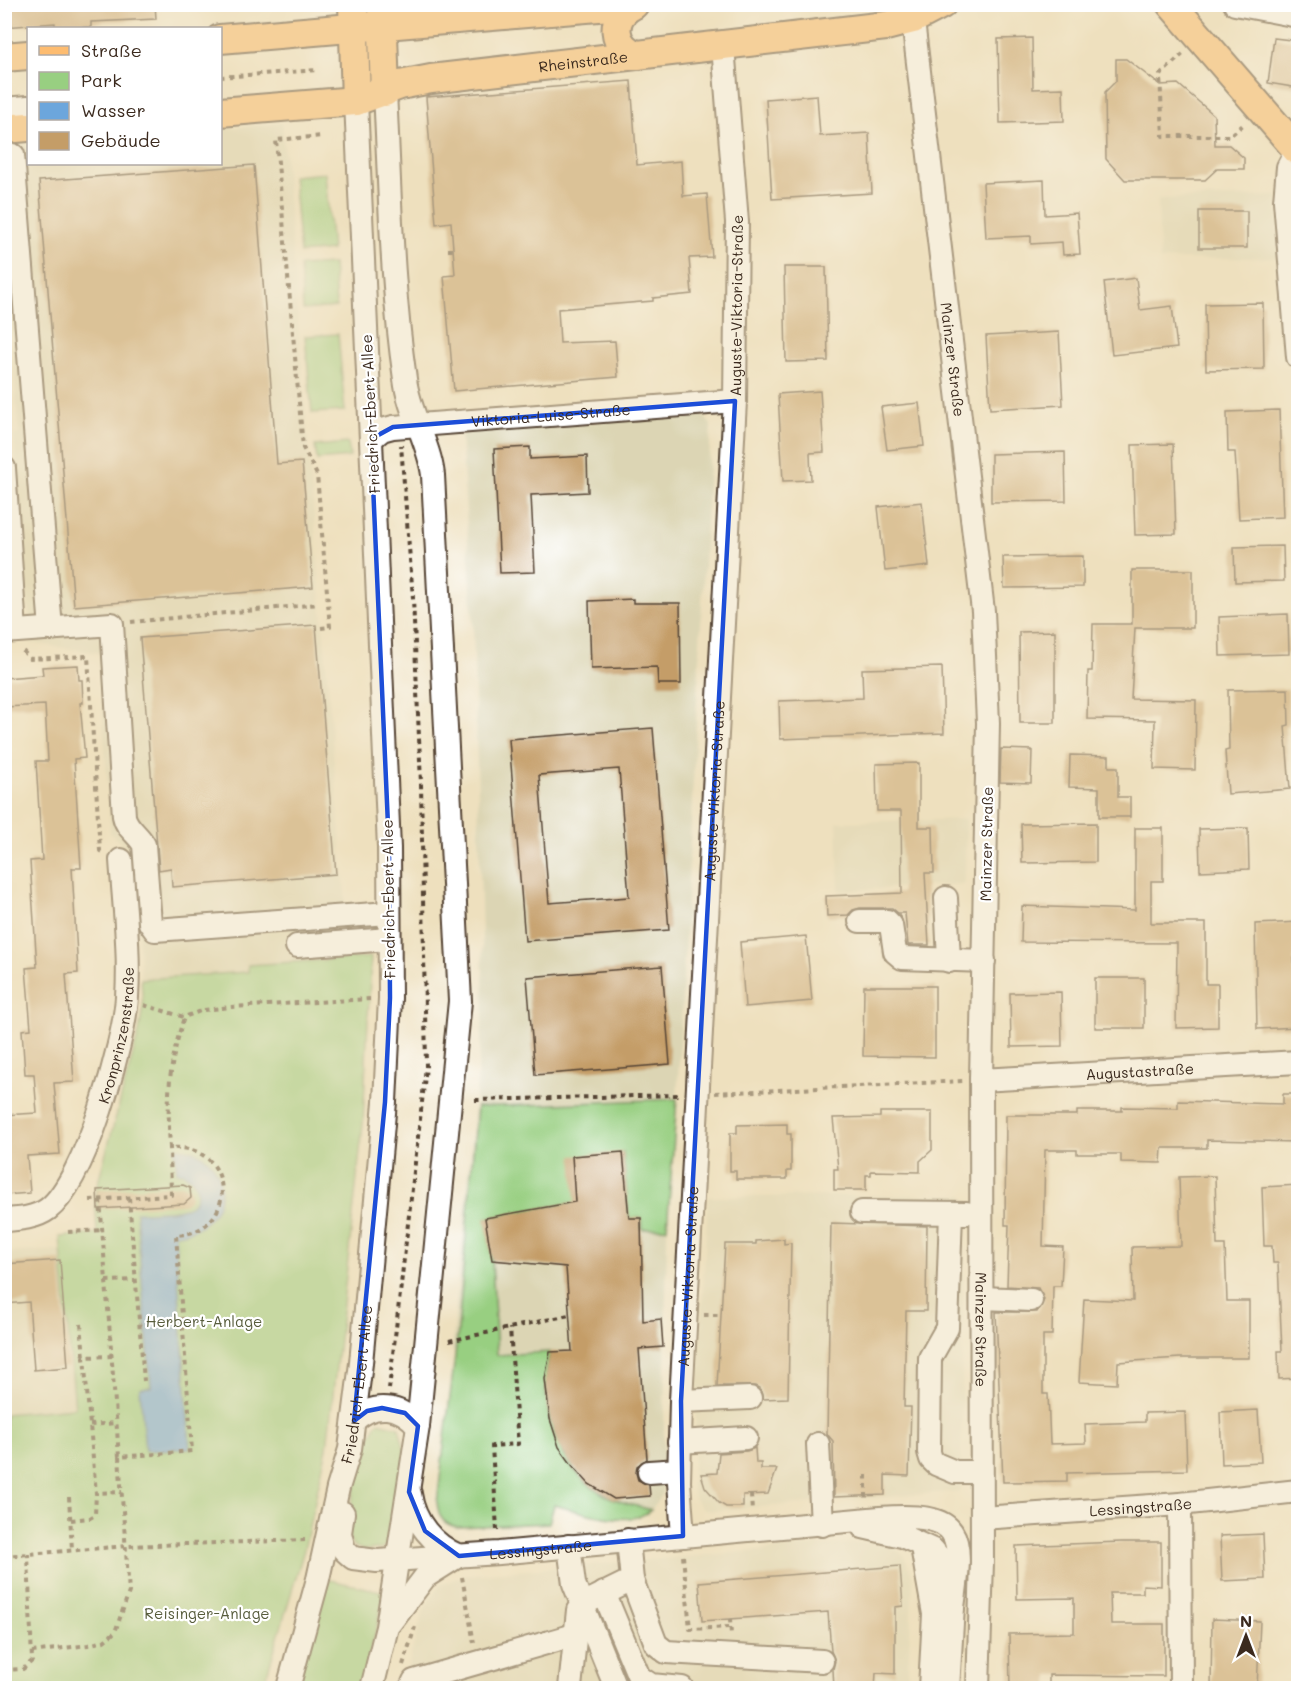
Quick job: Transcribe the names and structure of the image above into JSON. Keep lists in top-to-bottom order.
{
  "streets": {
    "main road": ["Rheinstraße"],
    "street": [
      "Auguste-Viktoria-Straße",
      "Mainzer Straße",
      "Friedrich-Ebert-Allee",
      "Viktoria-Luise-Straße",
      "Kronprinzenstraße",
      "Augustastraße",
      "Lessingstraße"
    ]
  },
  "crossings": [
    ["Rheinstraße", "Auguste-Viktoria-Straße"],
    ["Rheinstraße", "Mainzer Straße"],
    ["Rheinstraße", "Friedrich-Ebert-Allee"],
    ["Auguste-Viktoria-Straße", "Viktoria-Luise-Straße"],
    ["Auguste-Viktoria-Straße", "Lessingstraße"],
    ["Mainzer Straße", "Augustastraße"],
    ["Mainzer Straße", "Lessingstraße"],
    ["Friedrich-Ebert-Allee", "Viktoria-Luise-Straße"],
    ["Friedrich-Ebert-Allee", "Lessingstraße"]
  ],
  "parks": ["Herbert-Anlage", "Reisinger-Anlage"],
  "legend": [
    "Straße",
    "Park",
    "Wasser",
    "Gebäude"
  ],
  "north": "top"
}
